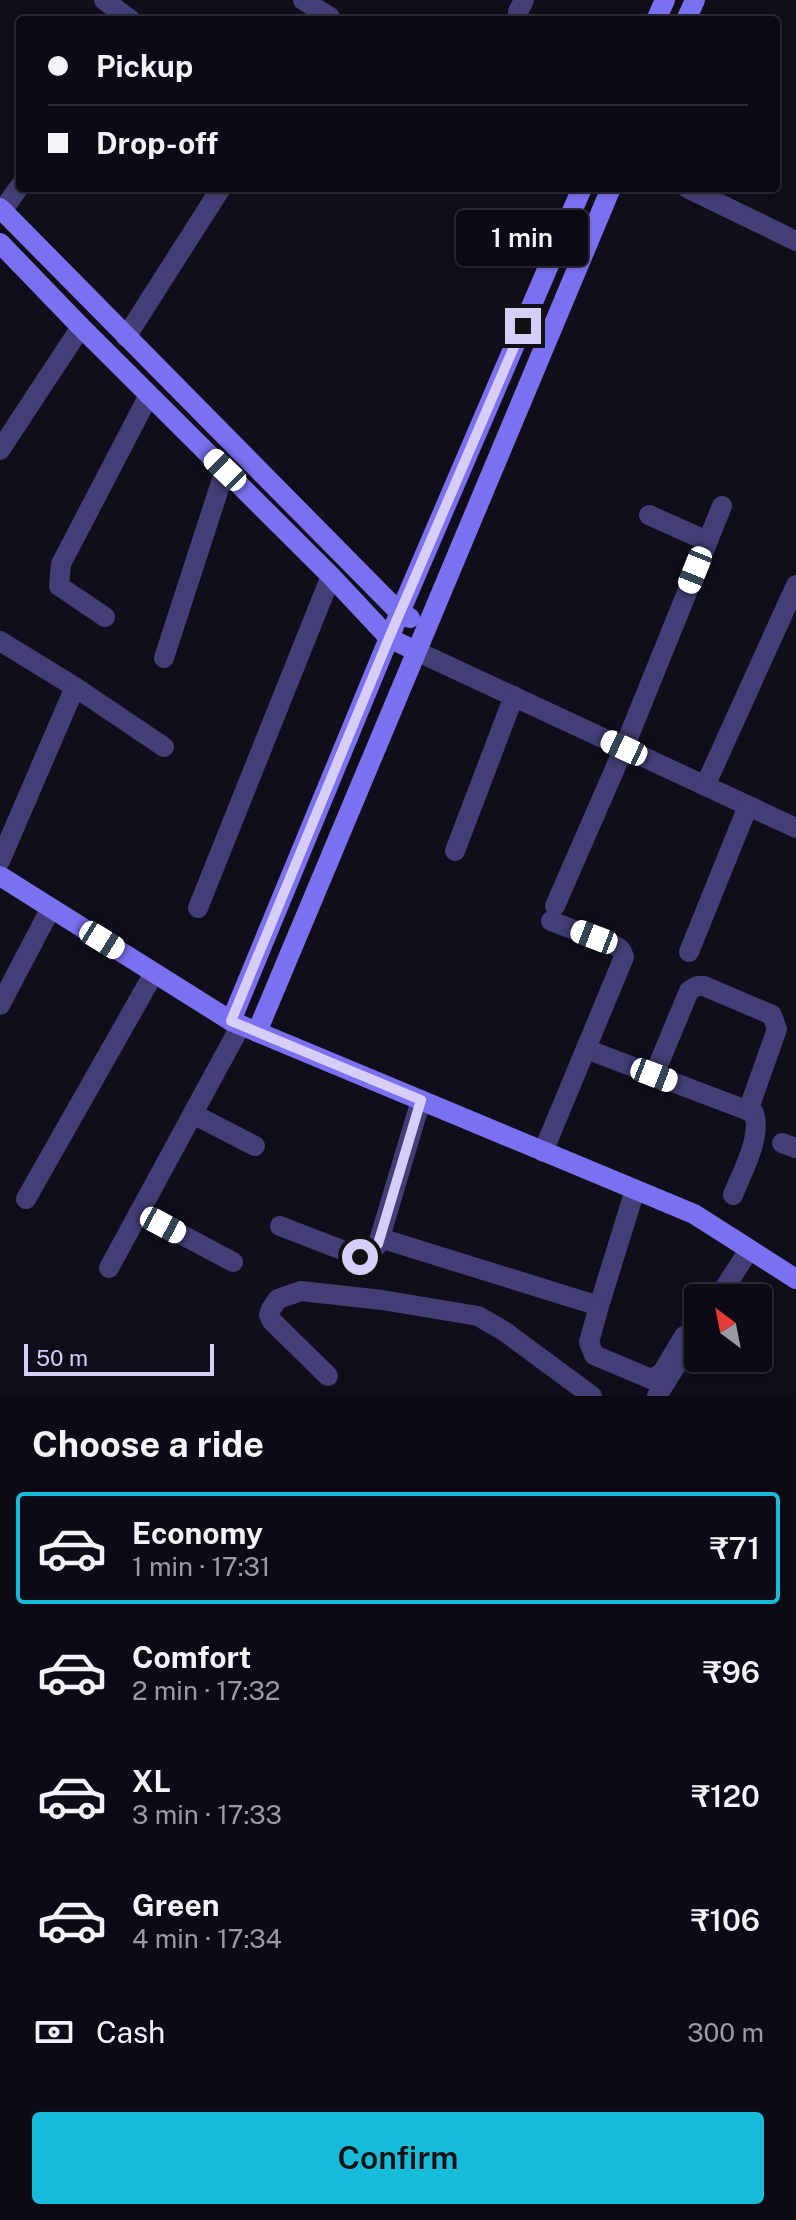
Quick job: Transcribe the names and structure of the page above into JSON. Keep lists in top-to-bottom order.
{
  "scale_bar": "50 m",
  "north": "top left",
  "page": {
    "banner": ["Pickup", "Drop-off"],
    "bubble": "1 min",
    "scale": "50 m",
    "heading": "Choose a ride",
    "list": [
      {
        "name": "Economy",
        "note": "1 min · 17:31",
        "value": "₹71"
      },
      {
        "name": "Comfort",
        "note": "2 min · 17:32",
        "value": "₹96"
      },
      {
        "name": "XL",
        "note": "3 min · 17:33",
        "value": "₹120"
      },
      {
        "name": "Green",
        "note": "4 min · 17:34",
        "value": "₹106"
      }
    ],
    "pay": ["Cash", "300 m"],
    "buttons": "Confirm"
  }
}
